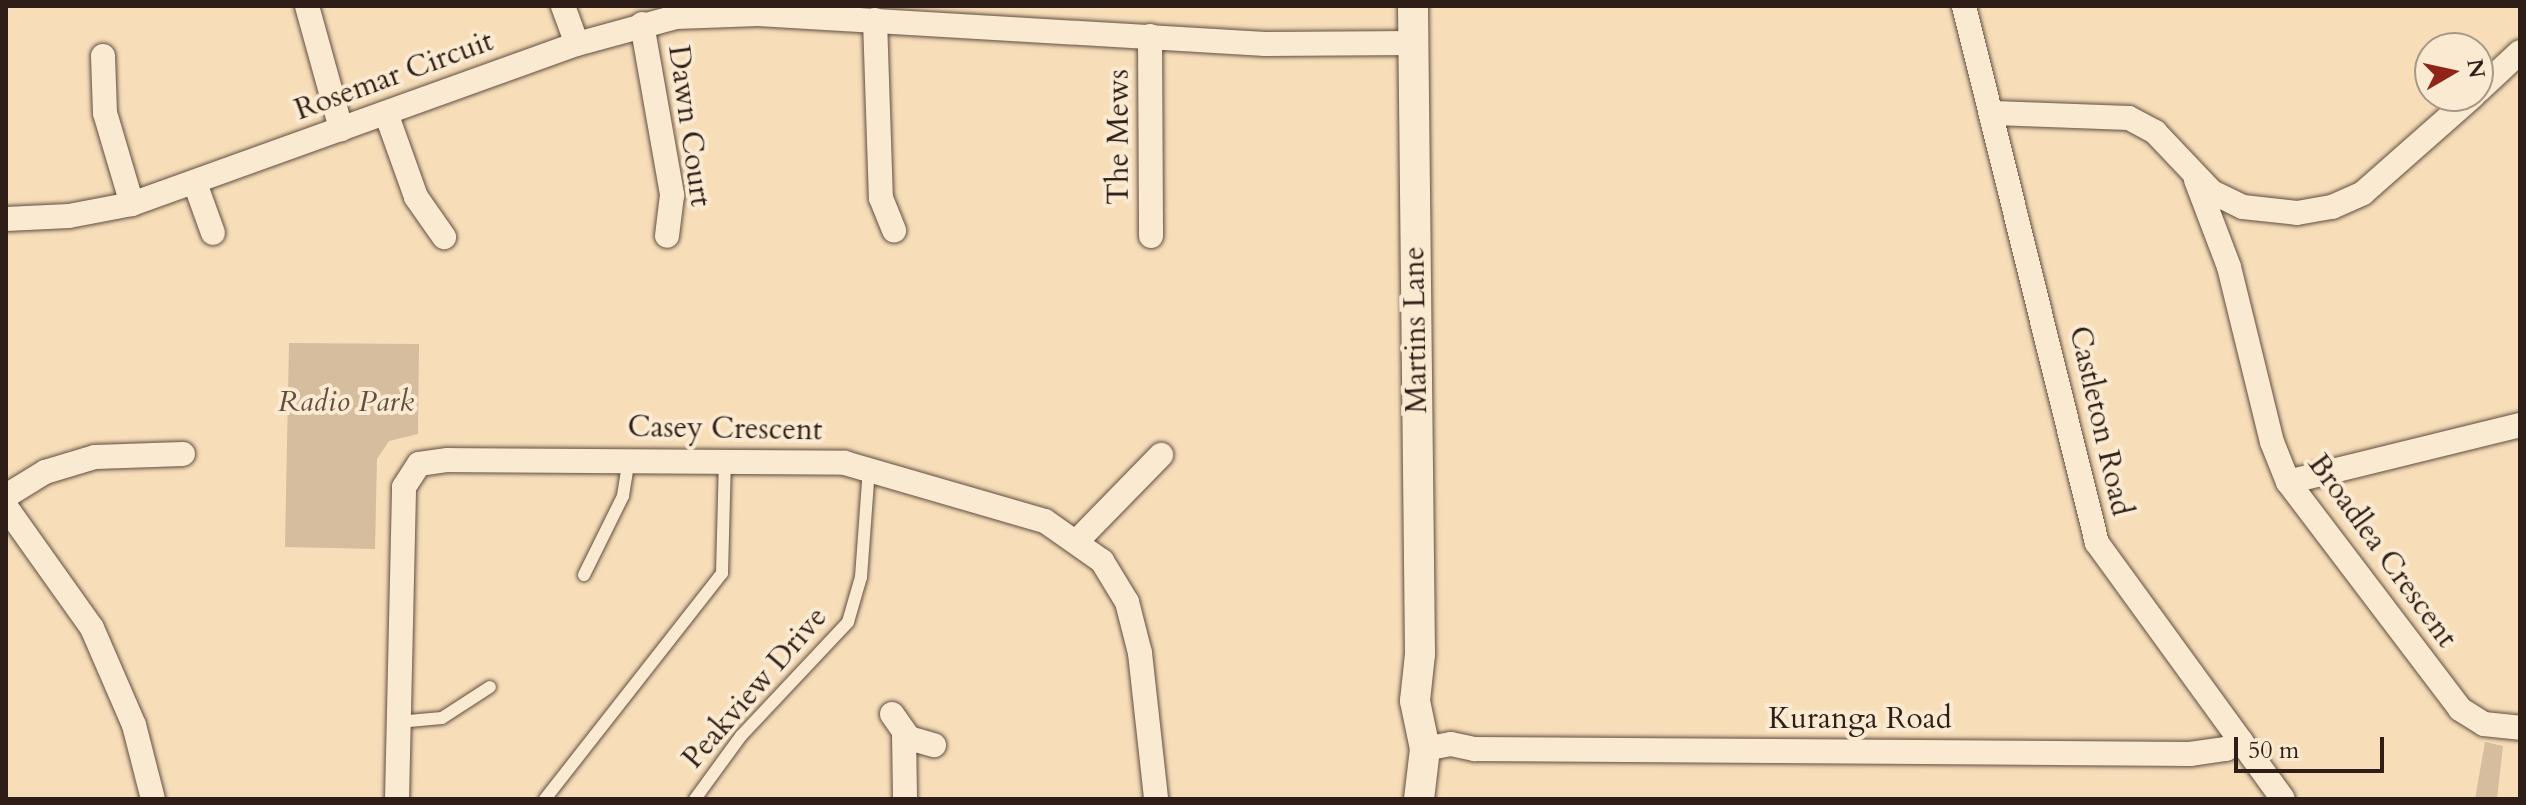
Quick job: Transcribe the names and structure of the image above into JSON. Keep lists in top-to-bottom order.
{
  "streets": {
    "street": [
      "Rosemar Circuit",
      "Dawn Court",
      "The Mews",
      "Martins Lane",
      "Castleton Road",
      "Casey Crescent",
      "Broadlea Crescent",
      "Kuranga Road"
    ],
    "lane": ["Peakview Drive"]
  },
  "crossings": [
    ["Rosemar Circuit", "Dawn Court"],
    ["Rosemar Circuit", "The Mews"],
    ["Rosemar Circuit", "Martins Lane"],
    ["Martins Lane", "Kuranga Road"],
    ["Castleton Road", "Broadlea Crescent"],
    ["Castleton Road", "Kuranga Road"],
    ["Casey Crescent", "Peakview Drive"]
  ],
  "parks": ["Radio Park"],
  "scale_bar": "50 m",
  "north": "right"
}
